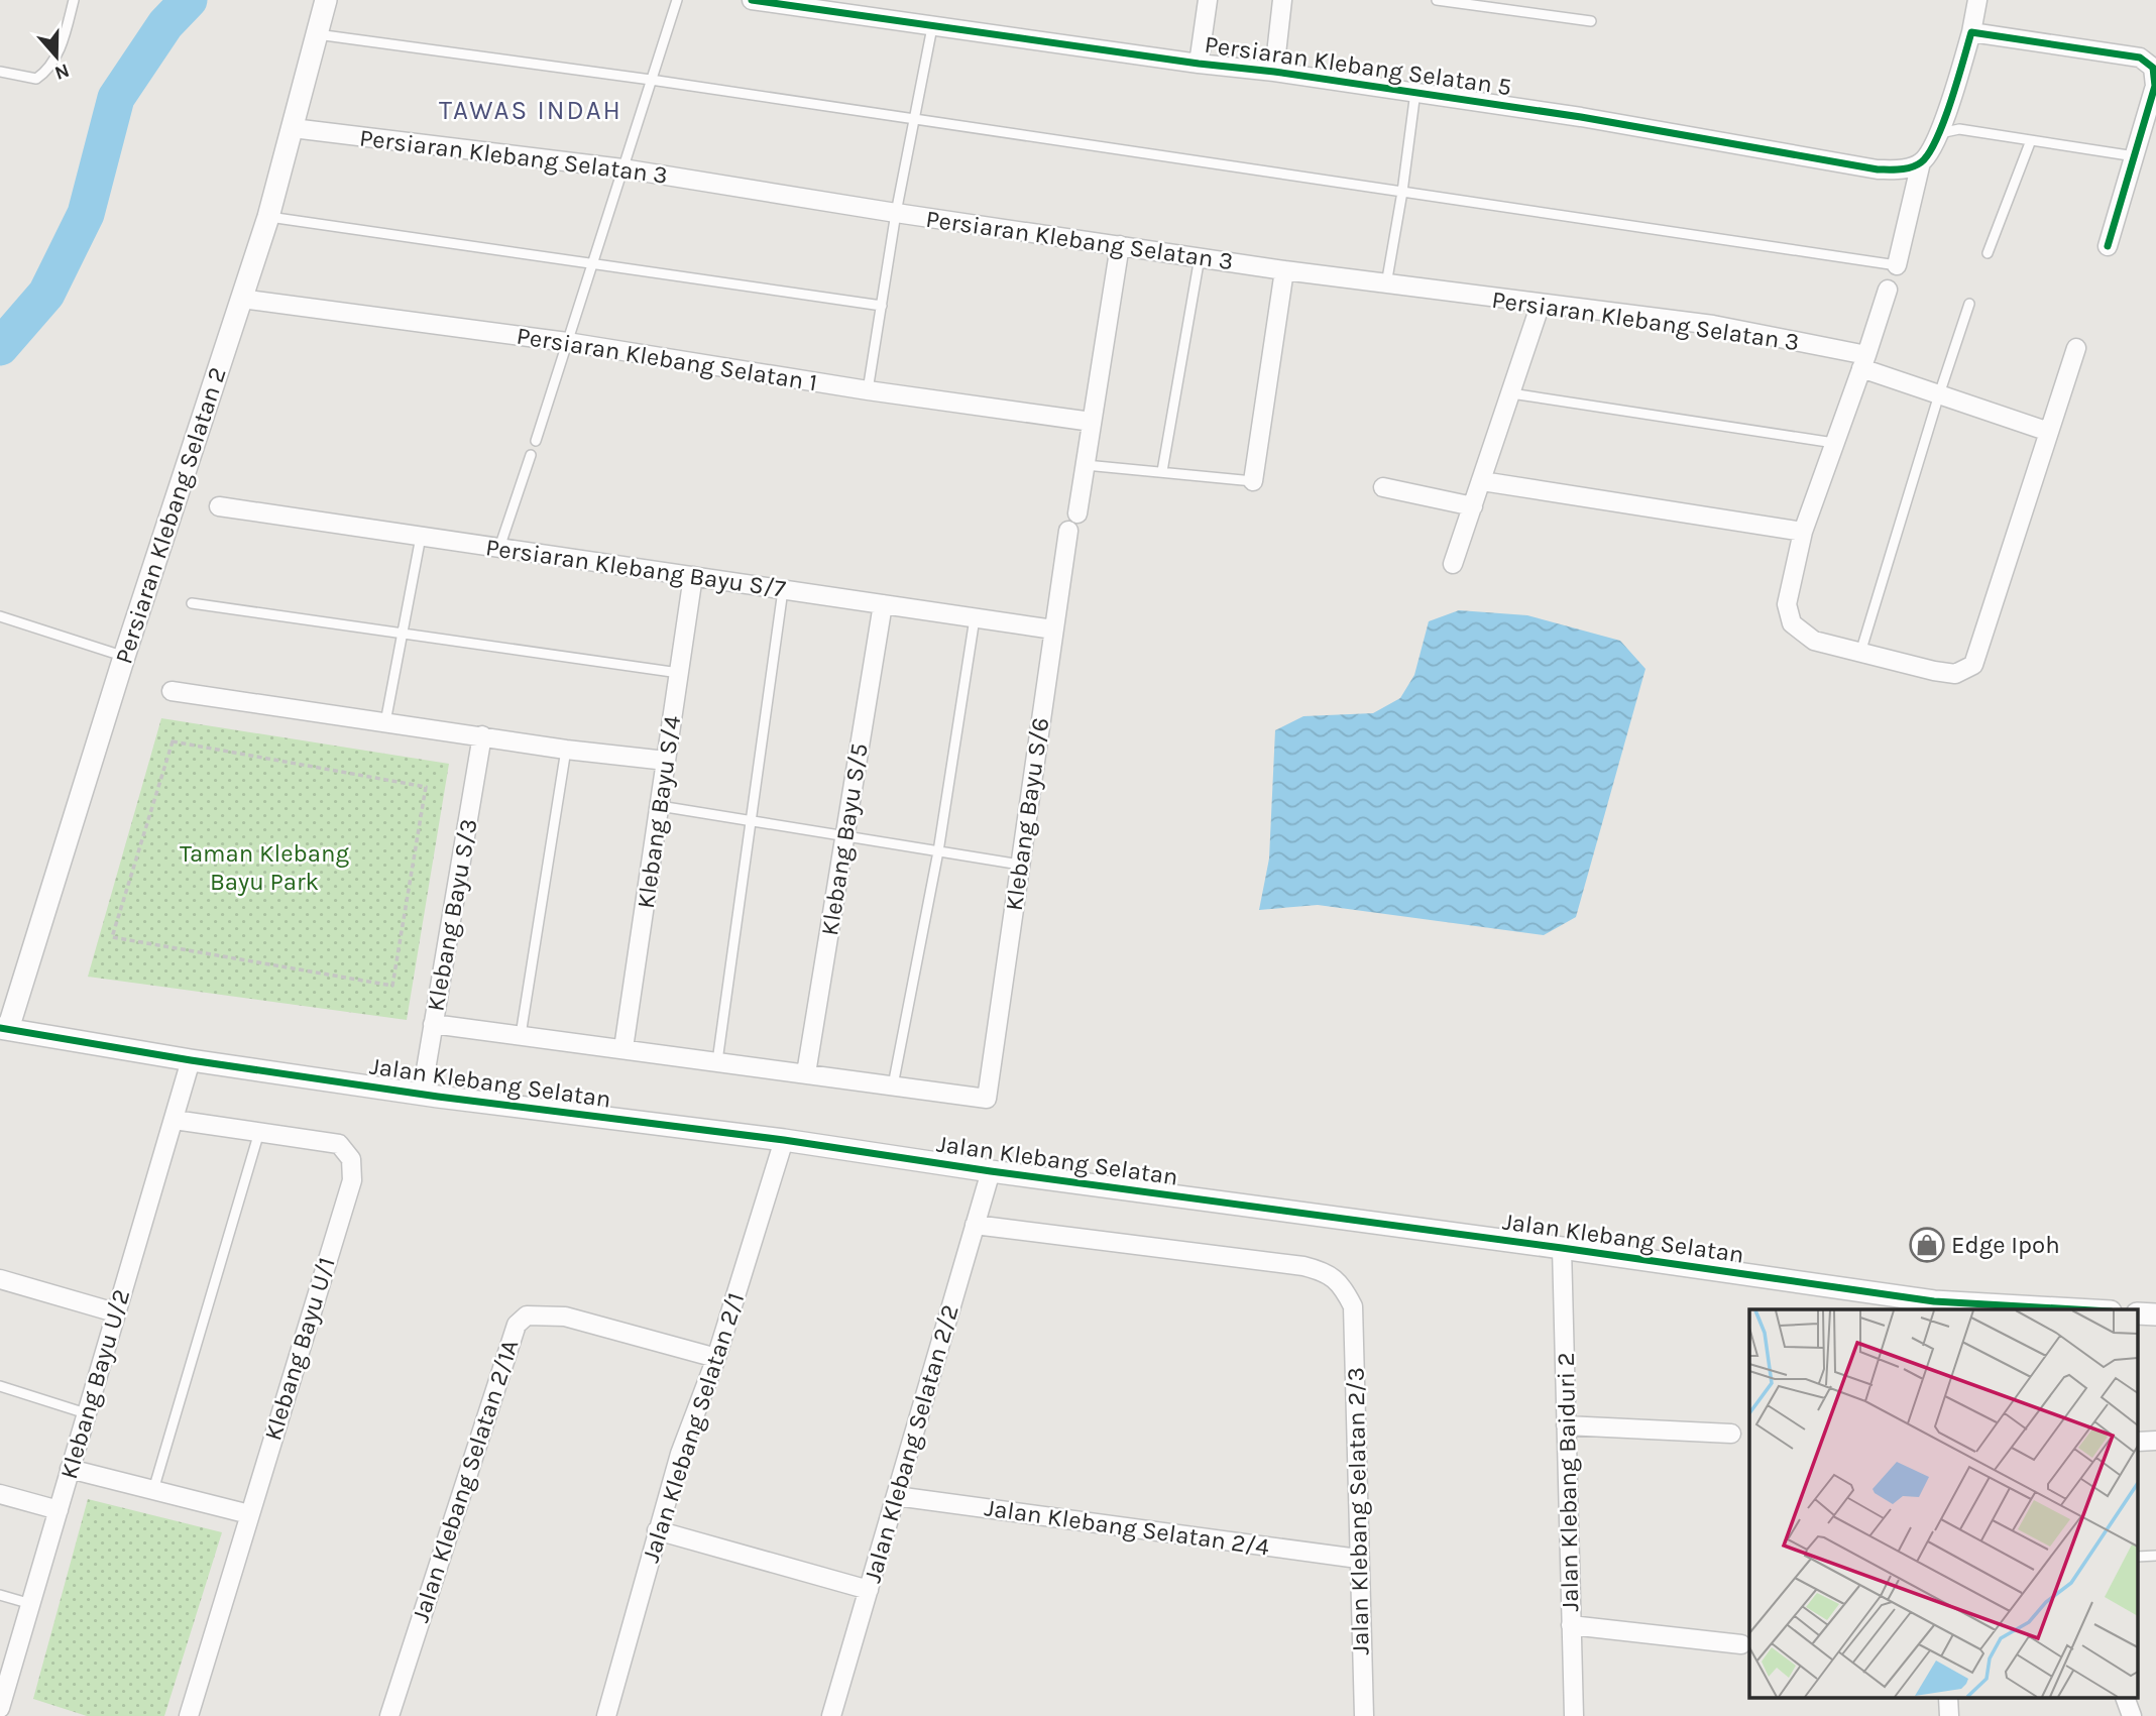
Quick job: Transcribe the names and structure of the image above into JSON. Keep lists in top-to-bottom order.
{
  "streets": {
    "street": [
      "Persiaran Klebang Selatan 5",
      "Persiaran Klebang Selatan 3",
      "Persiaran Klebang Selatan 1",
      "Persiaran Klebang Selatan 2",
      "Persiaran Klebang Bayu S/7",
      "Klebang Bayu S/4",
      "Klebang Bayu S/6",
      "Klebang Bayu S/5",
      "Klebang Bayu S/3",
      "Jalan Klebang Selatan",
      "Klebang Bayu U/1",
      "Klebang Bayu U/2",
      "Jalan Klebang Selatan 2/1",
      "Jalan Klebang Selatan 2/2",
      "Jalan Klebang Selatan 2/1A",
      "Jalan Klebang Baiduri 2",
      "Jalan Klebang Selatan 2/3",
      "Jalan Klebang Selatan 2/4"
    ]
  },
  "crossings": [
    ["Persiaran Klebang Selatan 3", "Persiaran Klebang Selatan 2"],
    ["Persiaran Klebang Selatan 1", "Persiaran Klebang Selatan 2"],
    ["Persiaran Klebang Selatan 2", "Jalan Klebang Selatan"],
    ["Persiaran Klebang Bayu S/7", "Klebang Bayu S/4"],
    ["Persiaran Klebang Bayu S/7", "Klebang Bayu S/6"],
    ["Persiaran Klebang Bayu S/7", "Klebang Bayu S/5"],
    ["Klebang Bayu S/3", "Jalan Klebang Selatan"],
    ["Jalan Klebang Selatan", "Klebang Bayu U/2"],
    ["Jalan Klebang Selatan", "Jalan Klebang Selatan 2/1"],
    ["Jalan Klebang Selatan", "Jalan Klebang Selatan 2/2"],
    ["Jalan Klebang Selatan", "Jalan Klebang Baiduri 2"],
    ["Klebang Bayu U/1", "Klebang Bayu U/2"],
    ["Jalan Klebang Selatan 2/1", "Jalan Klebang Selatan 2/1A"],
    ["Jalan Klebang Selatan 2/2", "Jalan Klebang Selatan 2/3"],
    ["Jalan Klebang Selatan 2/2", "Jalan Klebang Selatan 2/4"],
    ["Jalan Klebang Selatan 2/3", "Jalan Klebang Selatan 2/4"]
  ],
  "districts": ["TAWAS INDAH"],
  "parks": ["Taman Klebang Bayu Park"],
  "places": {
    "shop": ["Edge Ipoh"]
  },
  "north": "bottom"
}
